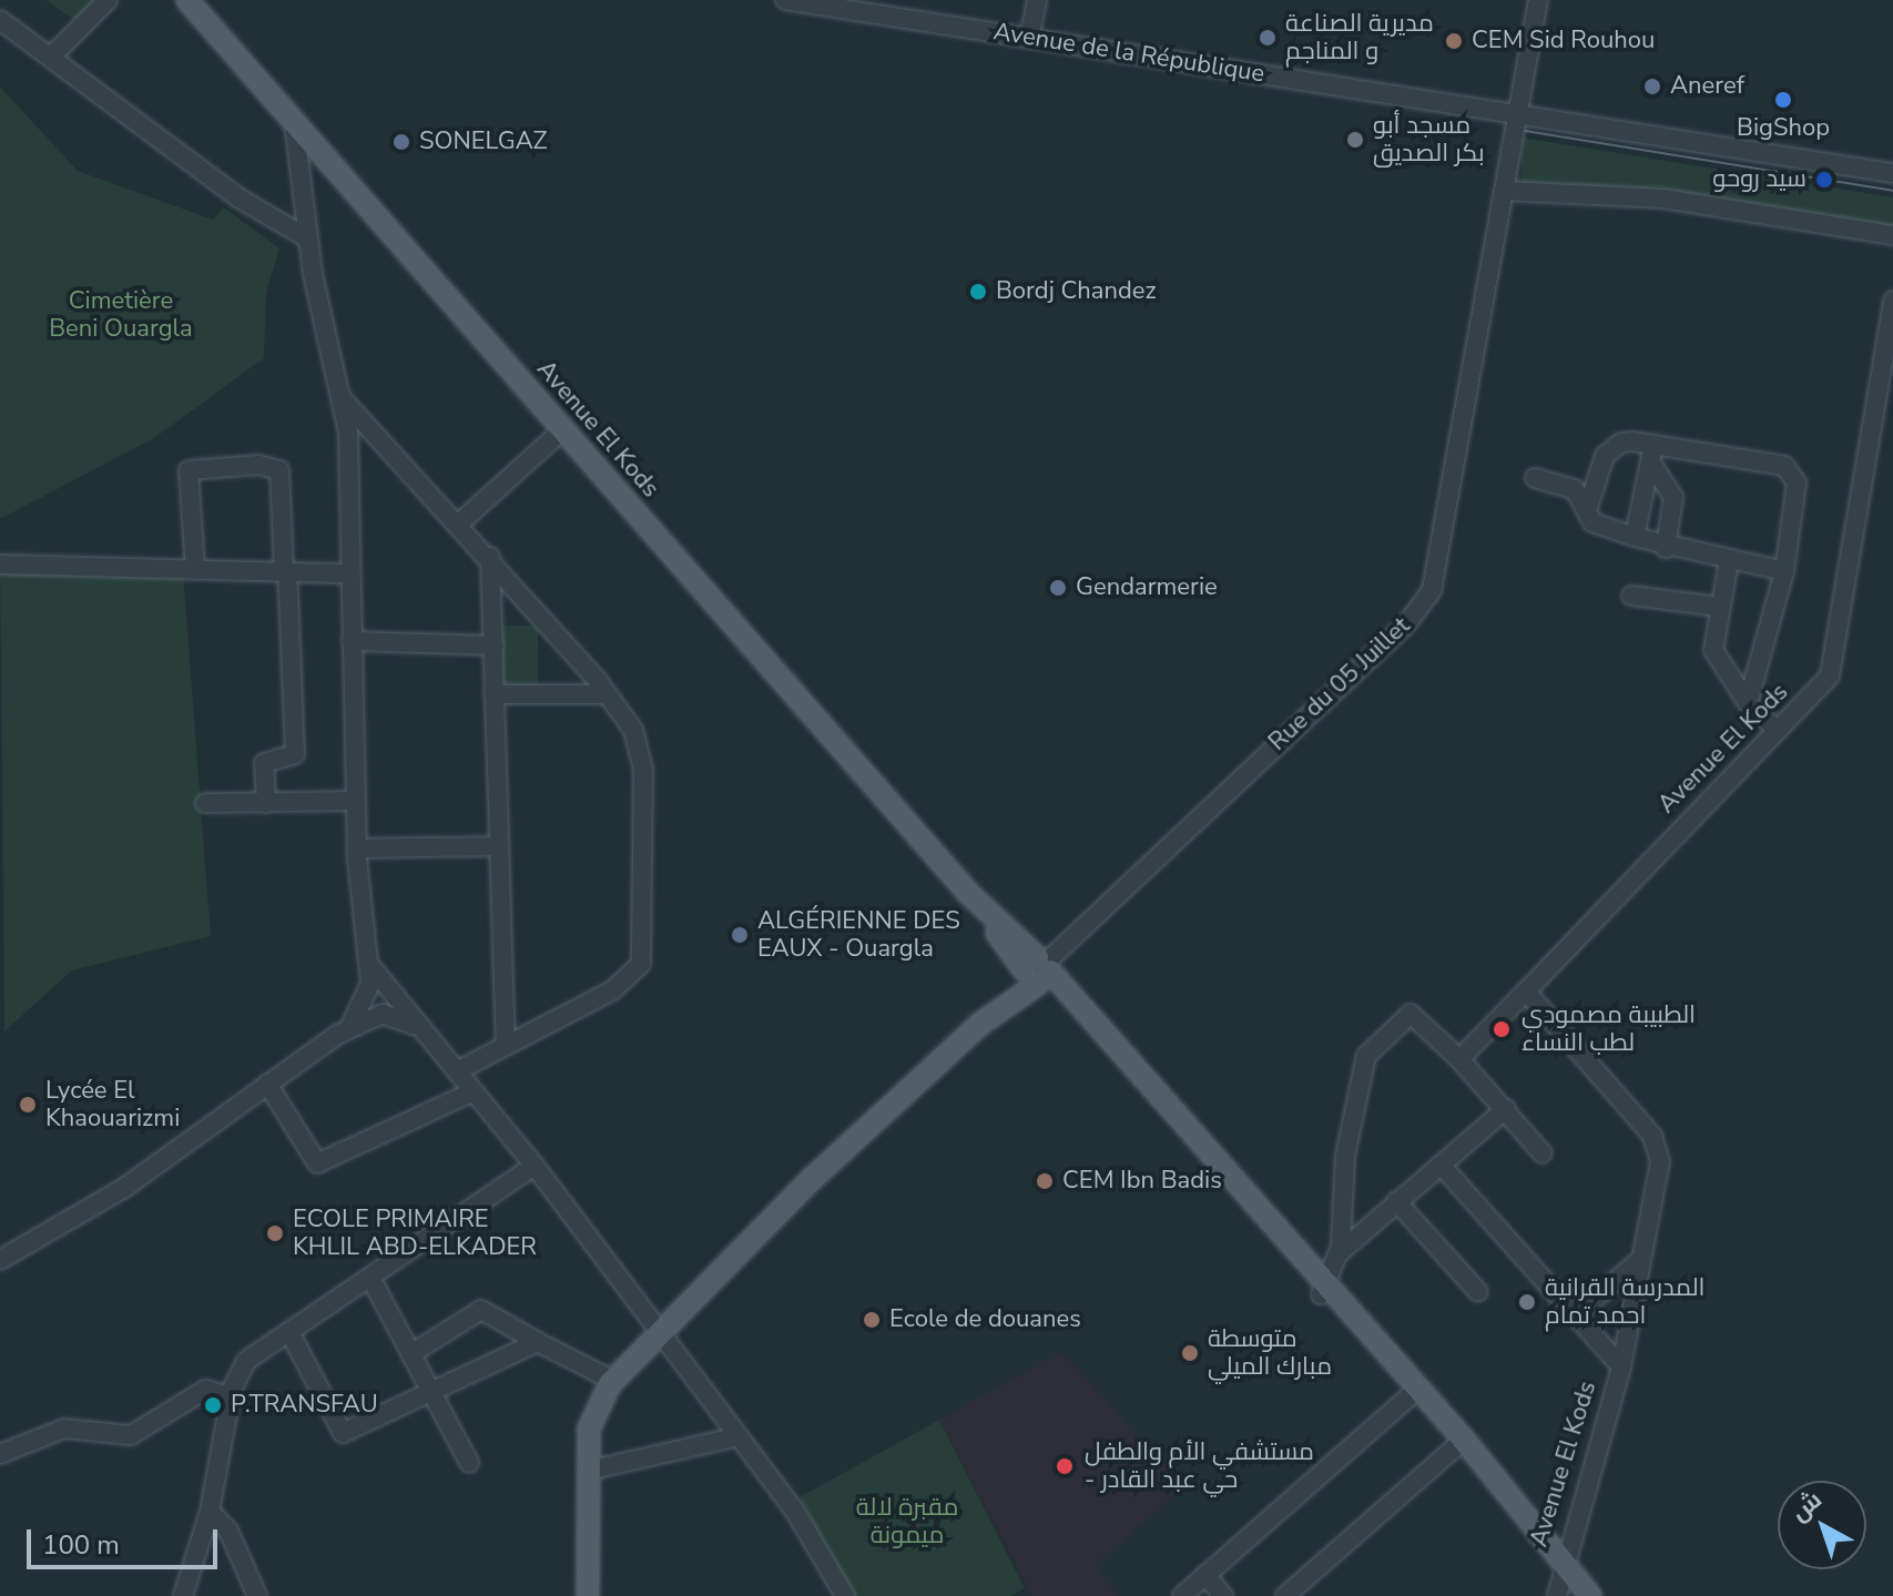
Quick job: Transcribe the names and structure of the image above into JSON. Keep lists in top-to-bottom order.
{
  "streets": {
    "main road": ["Avenue El Kods"],
    "street": ["Avenue de la République", "Rue du 05 Juillet"]
  },
  "crossings": [
    ["Avenue de la République", "Rue du 05 Juillet"],
    ["Avenue El Kods", "Rue du 05 Juillet"]
  ],
  "parks": ["Cimetière Beni Ouargla", "مقبرة لالة ميمونة"],
  "places": [
    "مديرية الصناعة و المناجم",
    "CEM Sid Rouhou",
    "Aneref",
    "BigShop",
    "مسجد أبو بكر الصديق",
    "SONELGAZ",
    "سيد روحو",
    "Bordj Chandez",
    "Gendarmerie",
    "ALGÉRIENNE DES EAUX - Ouargla",
    "الطبيبة مصمودي لطب النساء",
    "Lycée El Khaouarizmi",
    "CEM Ibn Badis",
    "ECOLE PRIMAIRE KHLIL ABD-ELKADER",
    "المدرسة القرانية احمد تمام",
    "Ecole de douanes",
    "متوسطة مبارك الميلي",
    "P.TRANSFAU",
    "مستشفي الأم والطفل - حي عبد القادر"
  ],
  "scale_bar": "100 m",
  "north": "top left"
}
